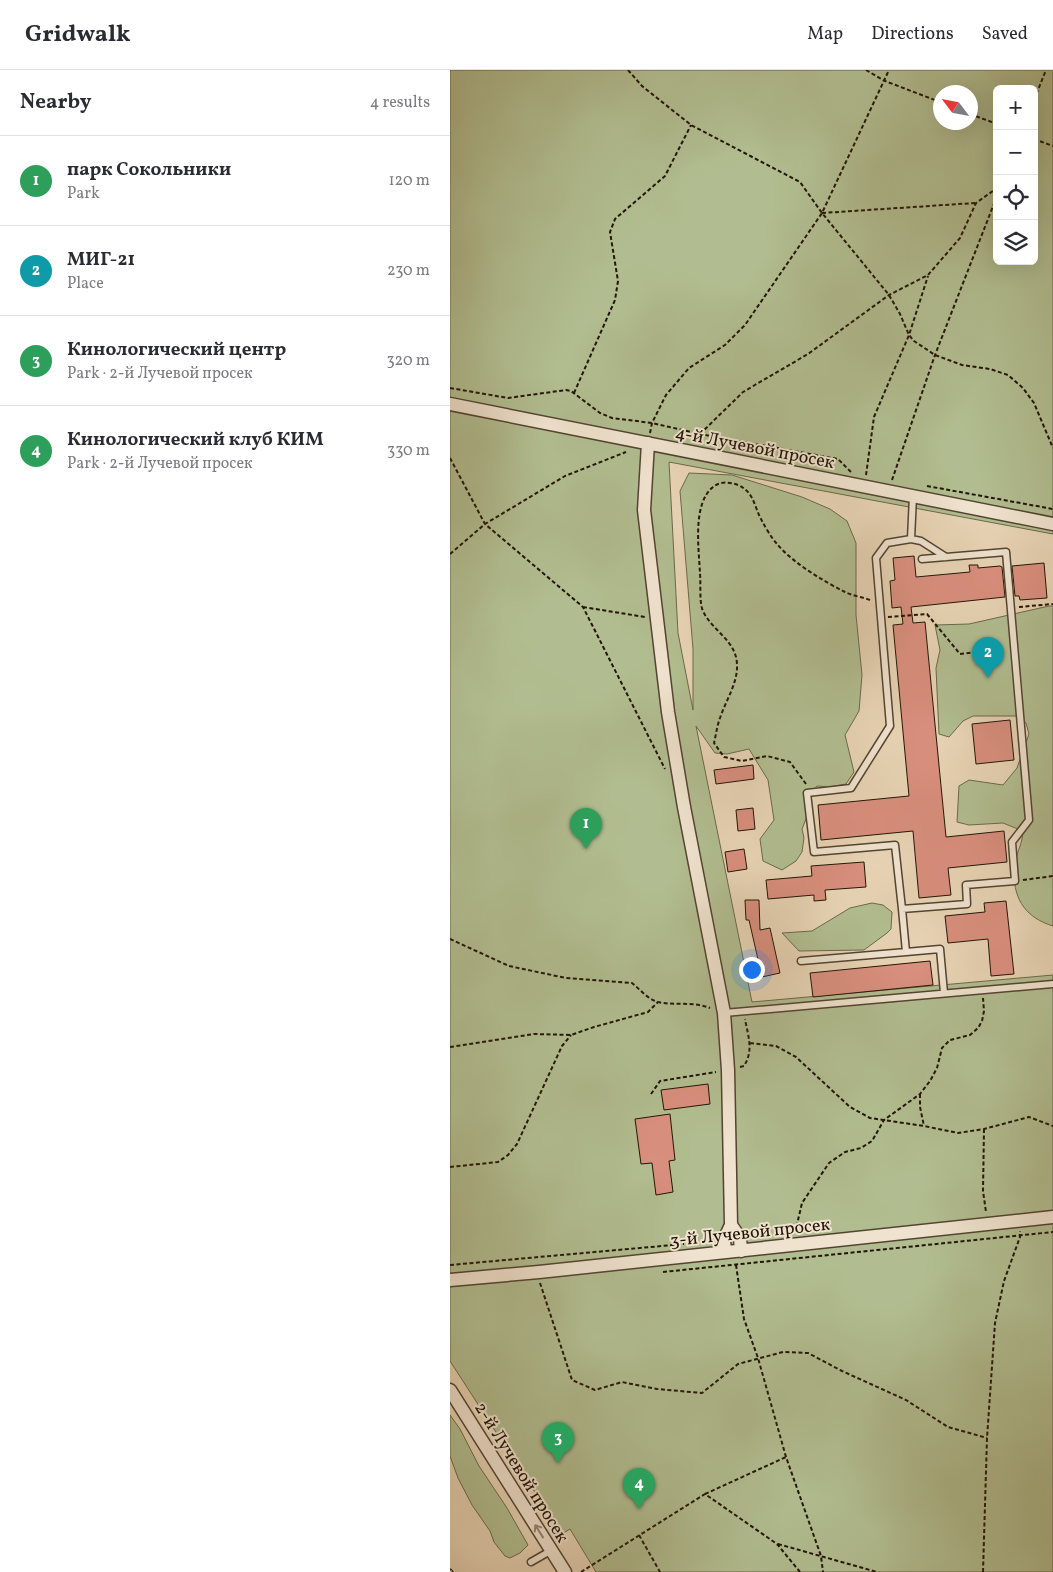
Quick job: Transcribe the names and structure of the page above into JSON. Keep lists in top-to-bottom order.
{
  "streets": {
    "street": ["4-й Лучевой просек", "3-й Лучевой просек", "2-й Лучевой просек"]
  },
  "one_way": ["2-й Лучевой просек"],
  "north": "top left",
  "page": {
    "header": "Gridwalk",
    "nav": ["Map", "Directions", "Saved"],
    "heading": ["Nearby", "4 results"],
    "map_buttons": ["+", "−"],
    "list": [
      {
        "mark": "1",
        "name": "парк Сокольники",
        "note": "Park",
        "value": "120 m"
      },
      {
        "mark": "2",
        "name": "МИГ-21",
        "note": "Place",
        "value": "230 m"
      },
      {
        "mark": "3",
        "name": "Кинологический центр",
        "note": "Park · 2-й Лучевой просек",
        "value": "320 m"
      },
      {
        "mark": "4",
        "name": "Кинологический клуб КИМ",
        "note": "Park · 2-й Лучевой просек",
        "value": "330 m"
      }
    ],
    "pins": [
      "2",
      "1",
      "3",
      "4"
    ]
  }
}
